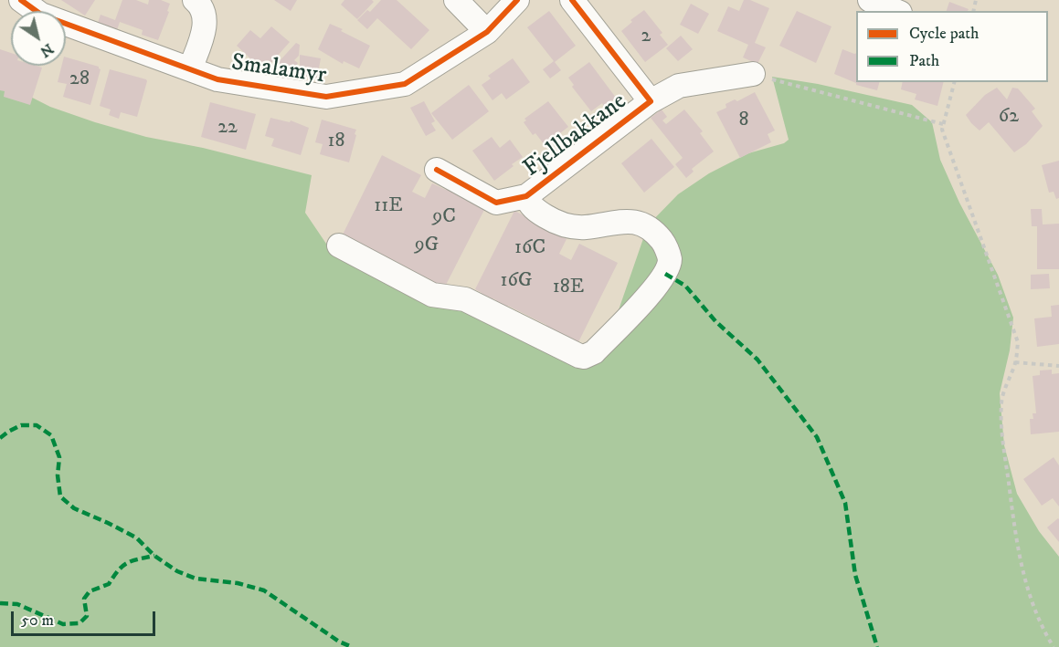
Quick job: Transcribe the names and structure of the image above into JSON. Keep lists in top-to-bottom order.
{
  "streets": {
    "street": ["Smalamyr", "Fjellbakkane"]
  },
  "house_numbers": [
    "2",
    "28",
    "62",
    "8",
    "22",
    "18",
    "11E",
    "9C",
    "9G",
    "16C",
    "16G",
    "18E"
  ],
  "legend": ["Cycle path", "Path"],
  "scale_bar": "50 m",
  "north": "bottom right"
}
